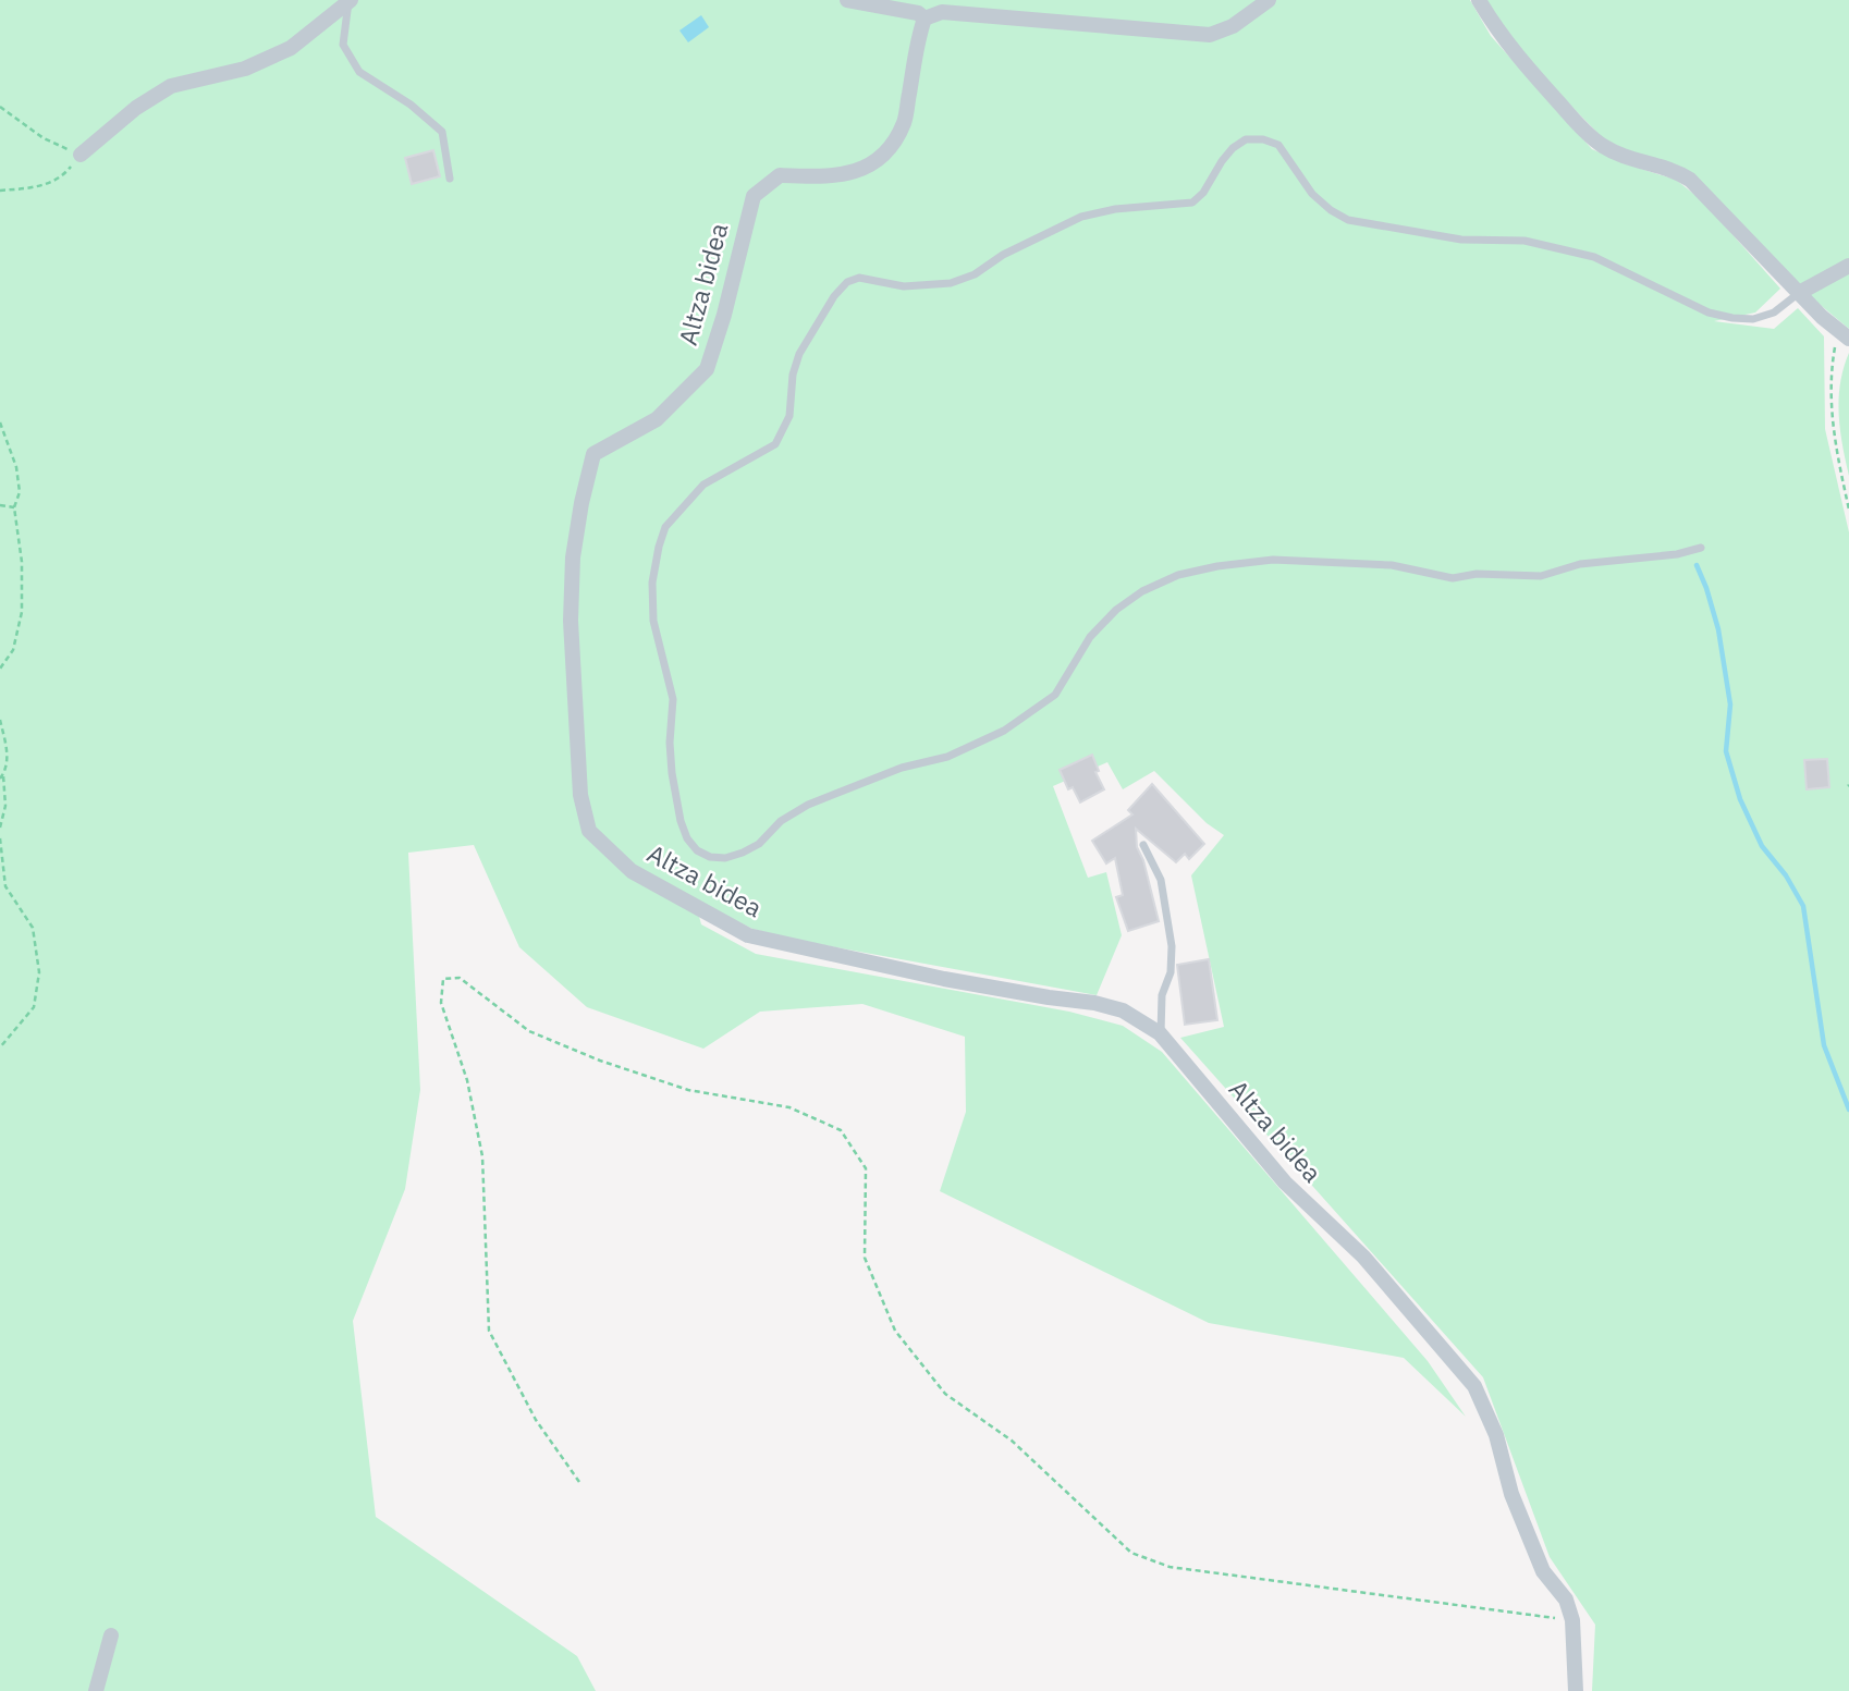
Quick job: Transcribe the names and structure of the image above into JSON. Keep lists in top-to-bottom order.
{
  "streets": {
    "street": ["Altza bidea"]
  }
}
